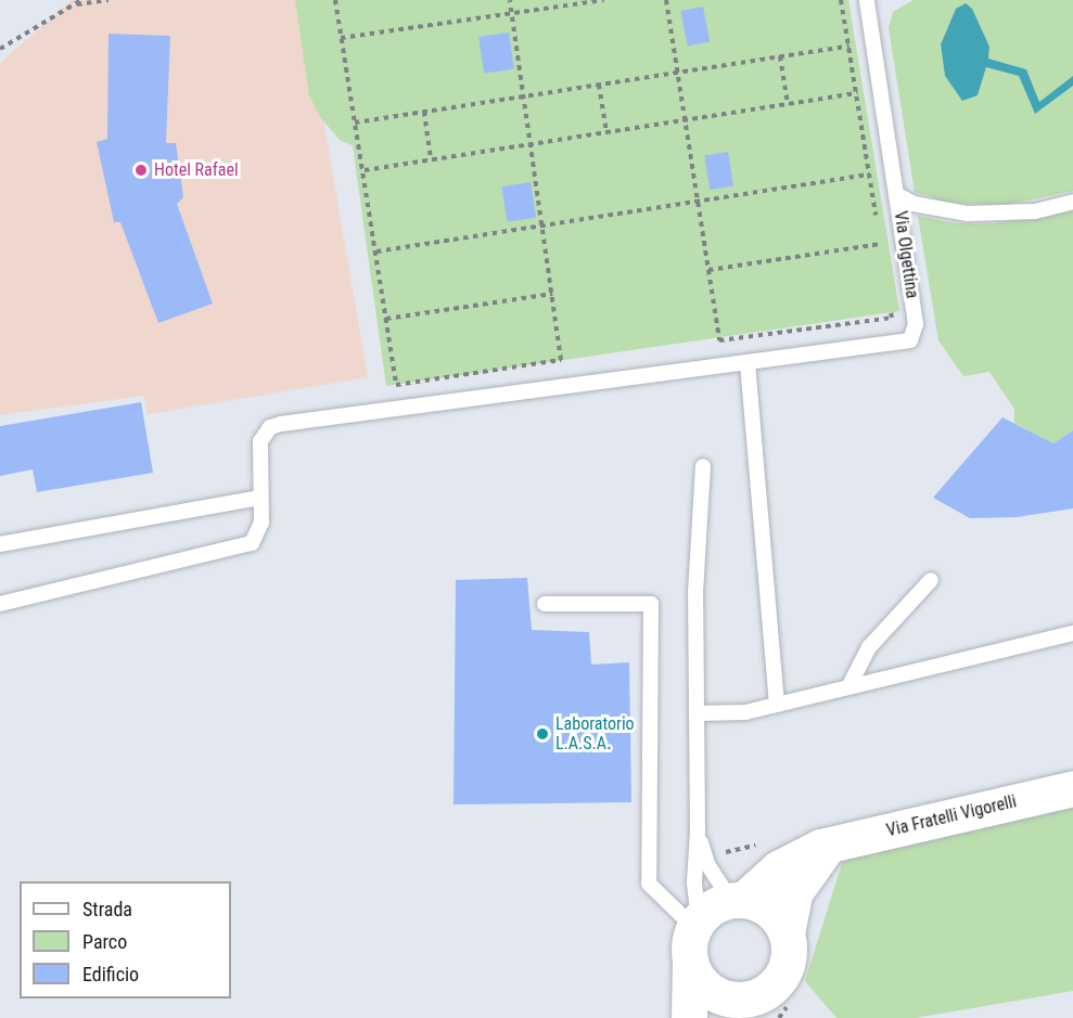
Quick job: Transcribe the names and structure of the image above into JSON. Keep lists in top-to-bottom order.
{
  "streets": {
    "street": ["Via Fratelli Vigorelli"],
    "lane": ["Via Olgettina"]
  },
  "places": ["Hotel Rafael", "Laboratorio L.A.S.A."],
  "legend": ["Strada", "Parco", "Edificio"]
}
